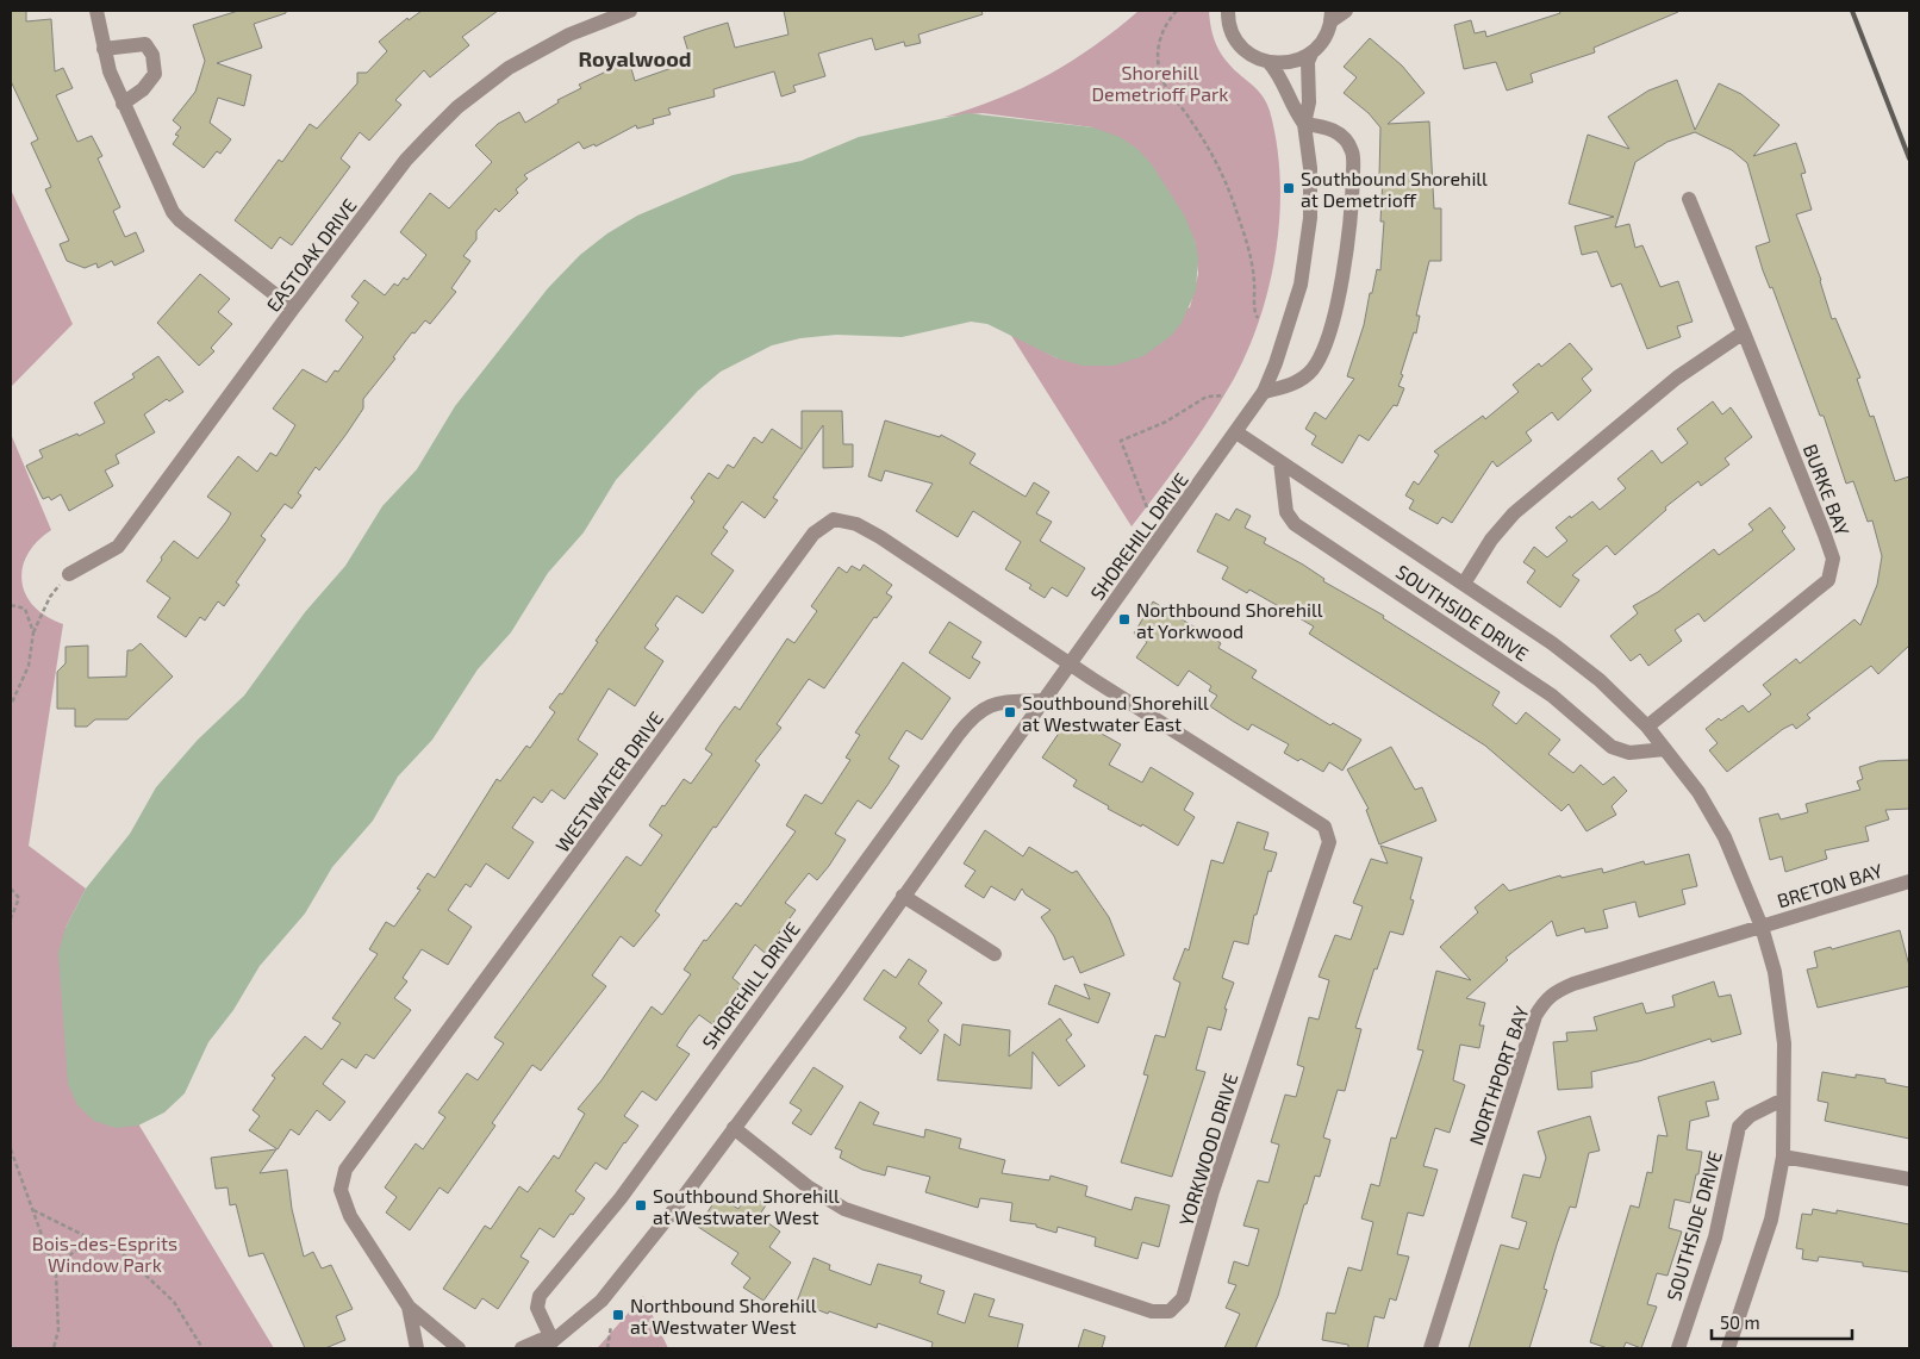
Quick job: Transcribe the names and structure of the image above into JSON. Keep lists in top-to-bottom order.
{
  "streets": {
    "street": [
      "EASTOAK DRIVE",
      "BURKE BAY",
      "SHOREHILL DRIVE",
      "SOUTHSIDE DRIVE",
      "WESTWATER DRIVE",
      "BRETON BAY",
      "NORTHPORT BAY",
      "YORKWOOD DRIVE"
    ]
  },
  "crossings": [
    ["BURKE BAY", "SOUTHSIDE DRIVE"],
    ["SHOREHILL DRIVE", "SOUTHSIDE DRIVE"],
    ["SHOREHILL DRIVE", "WESTWATER DRIVE"],
    ["SHOREHILL DRIVE", "YORKWOOD DRIVE"],
    ["SOUTHSIDE DRIVE", "BRETON BAY"],
    ["SOUTHSIDE DRIVE", "NORTHPORT BAY"],
    ["WESTWATER DRIVE", "YORKWOOD DRIVE"],
    ["BRETON BAY", "NORTHPORT BAY"]
  ],
  "districts": ["Royalwood"],
  "parks": ["Shorehill Demetrioff Park", "Bois-des-Esprits Window Park"],
  "places": {
    "transit": [
      "Southbound Shorehill at Demetrioff",
      "Northbound Shorehill at Yorkwood",
      "Southbound Shorehill at Westwater East",
      "Southbound Shorehill at Westwater West",
      "Northbound Shorehill at Westwater West"
    ]
  },
  "scale_bar": "50 m"
}
